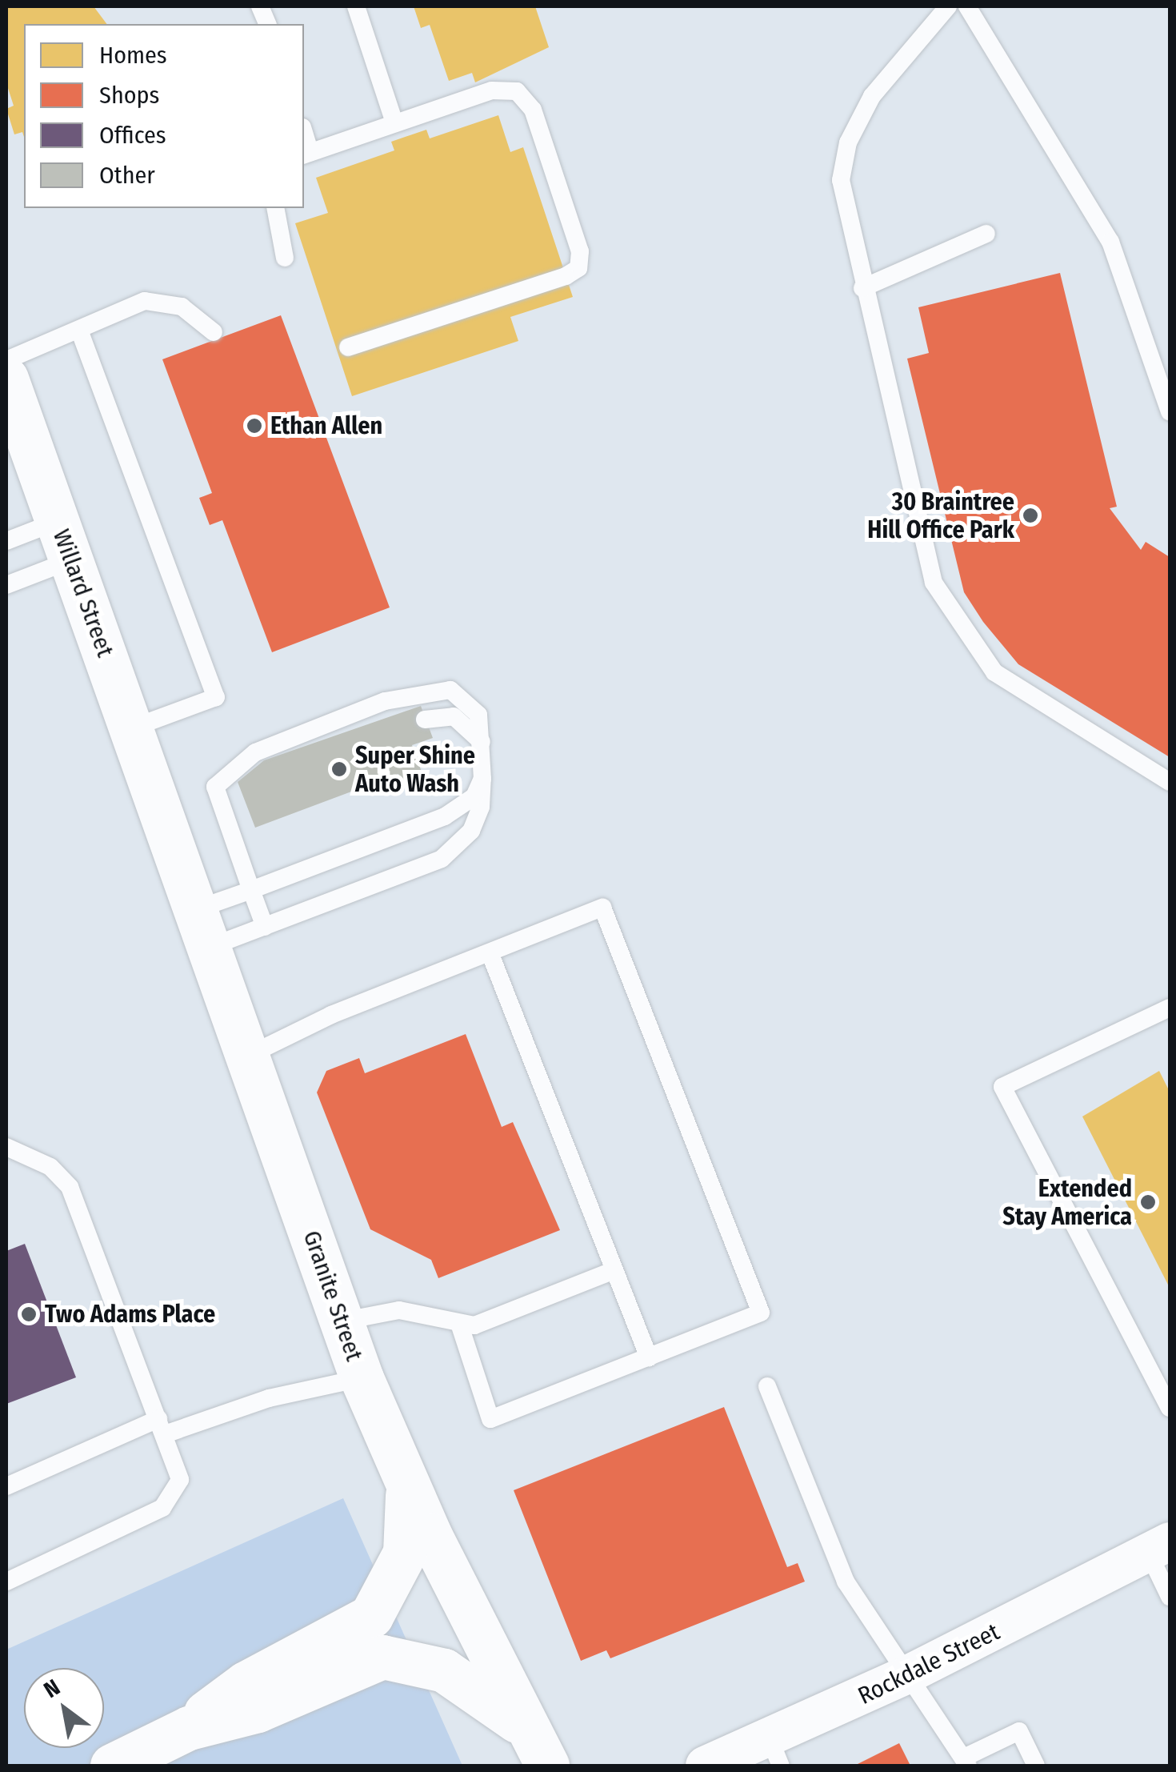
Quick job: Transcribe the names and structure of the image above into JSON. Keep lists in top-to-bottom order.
{
  "streets": {
    "main road": ["Willard Street", "Granite Street"],
    "street": ["Rockdale Street"]
  },
  "crossings": [
    ["Willard Street", "Granite Street"]
  ],
  "places": [
    "Ethan Allen",
    "30 Braintree Hill Office Park",
    "Super Shine Auto Wash",
    "Extended Stay America",
    "Two Adams Place"
  ],
  "legend": [
    "Homes",
    "Shops",
    "Offices",
    "Other"
  ],
  "north": "top left"
}
